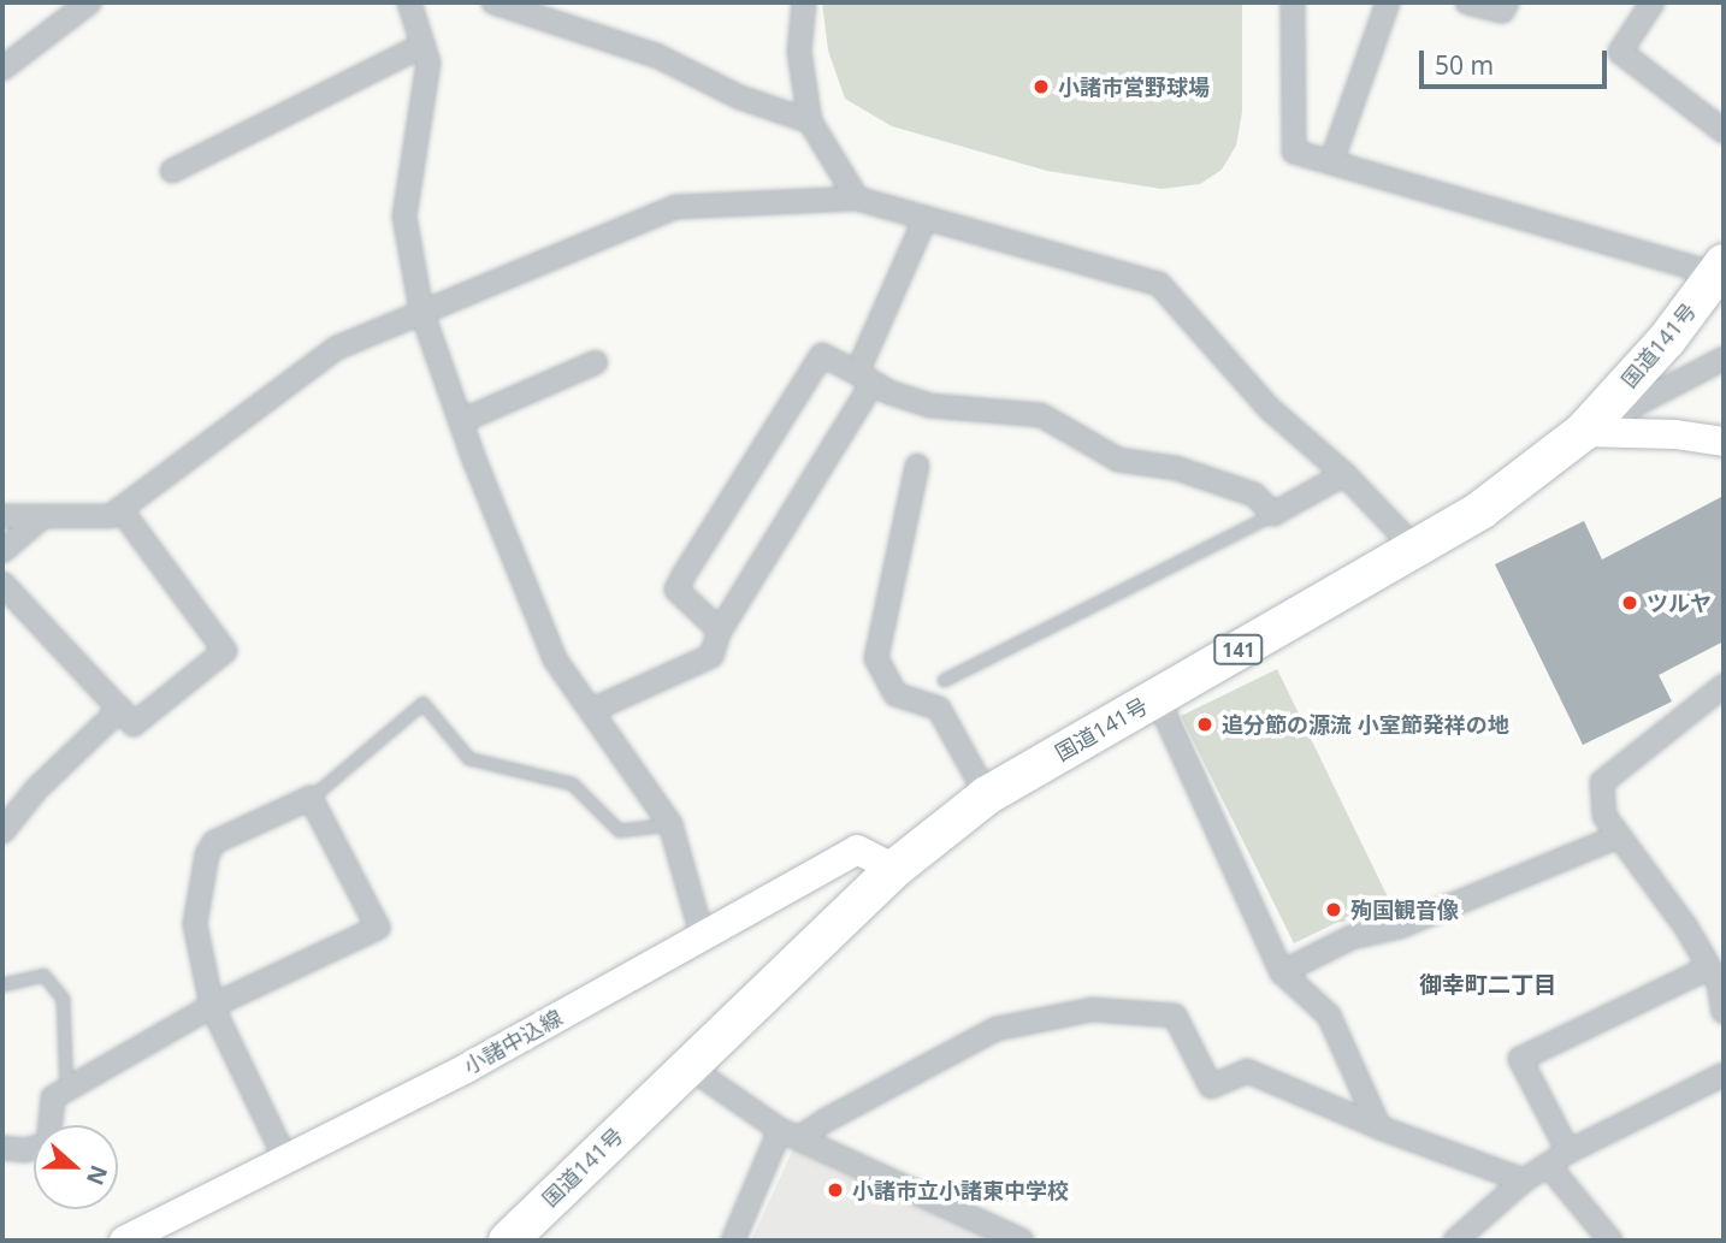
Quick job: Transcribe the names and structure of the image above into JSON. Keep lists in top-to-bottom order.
{
  "streets": {
    "highway": ["国道141号", "141"],
    "main road": ["小諸中込線"]
  },
  "crossings": [
    ["国道141号", "小諸中込線"]
  ],
  "districts": ["御幸町二丁目"],
  "places": [
    "小諸市営野球場",
    "ツルヤ",
    "追分節の源流 小室節発祥の地",
    "殉国観音像",
    "小諸市立小諸東中学校"
  ],
  "scale_bar": "50 m",
  "north": "right"
}
